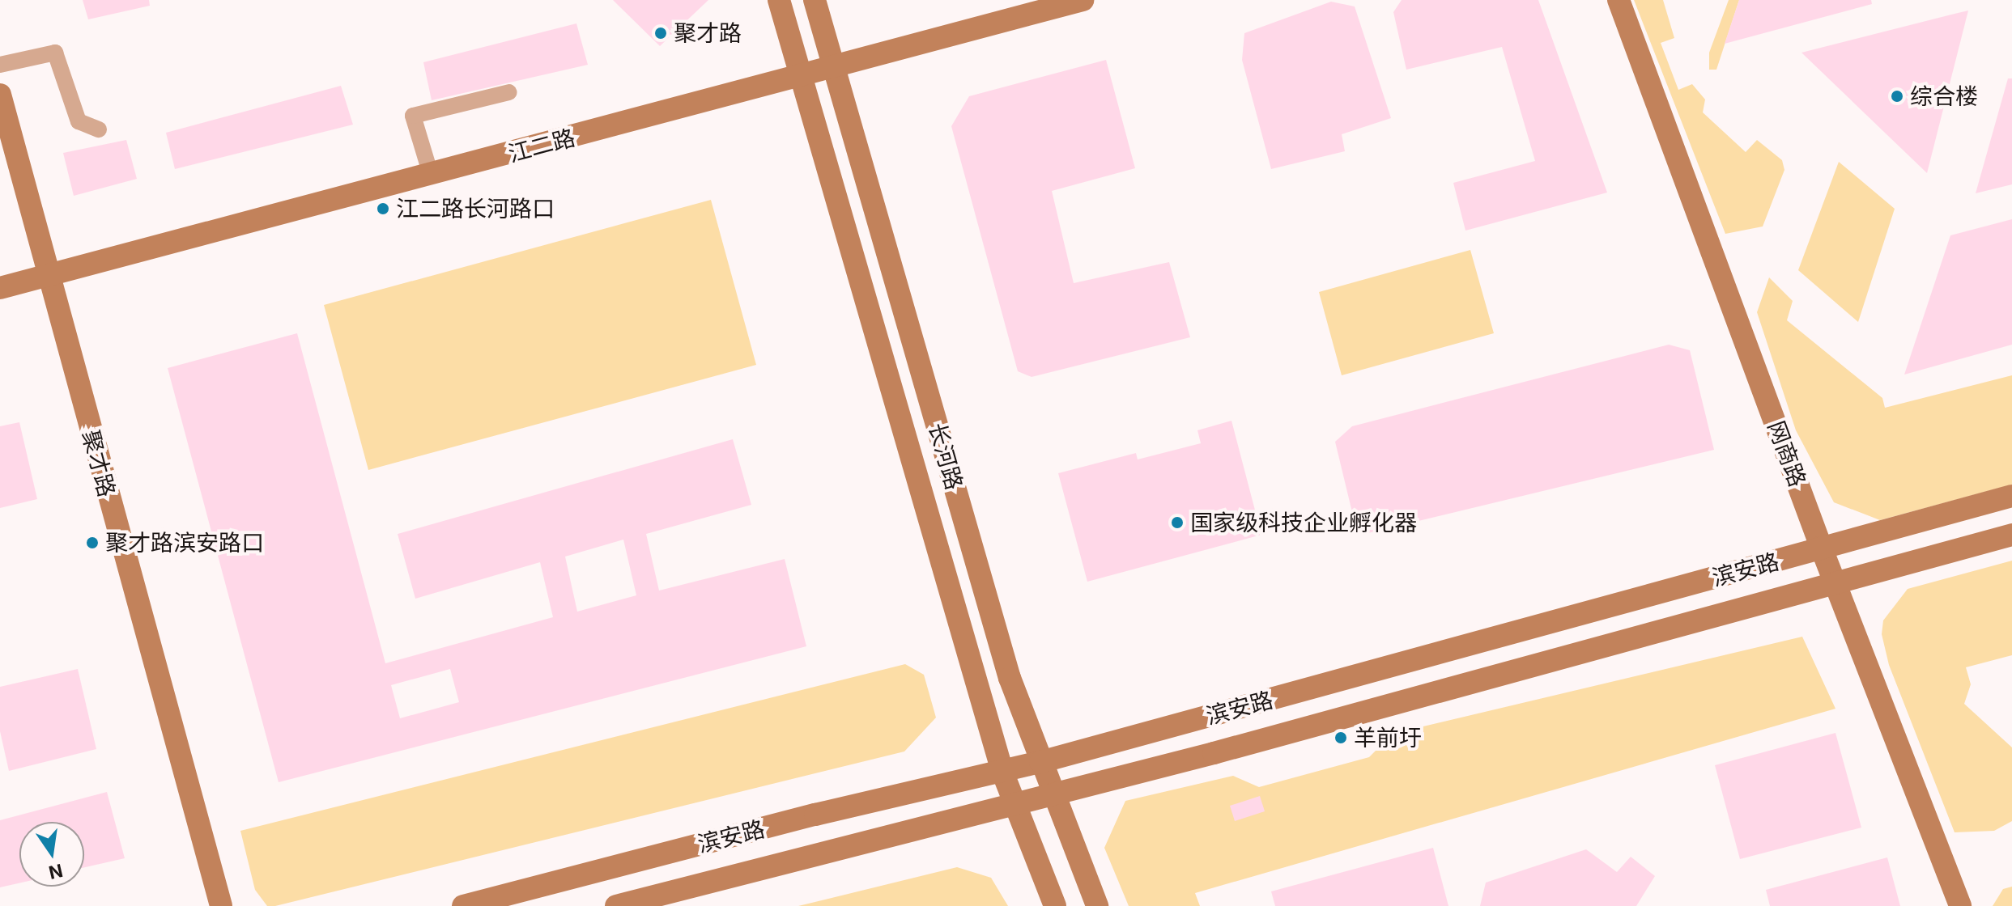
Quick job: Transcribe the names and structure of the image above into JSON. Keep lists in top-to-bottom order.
{
  "streets": {
    "main road": [
      "江二路",
      "网商路",
      "长河路",
      "聚才路",
      "滨安路"
    ]
  },
  "crossings": [
    ["江二路", "长河路"],
    ["江二路", "聚才路"],
    ["网商路", "滨安路"],
    ["长河路", "滨安路"]
  ],
  "places": [
    "聚才路",
    "综合楼",
    "江二路长河路口",
    "国家级科技企业孵化器",
    "聚才路滨安路口",
    "羊前圩"
  ],
  "north": "bottom"
}
